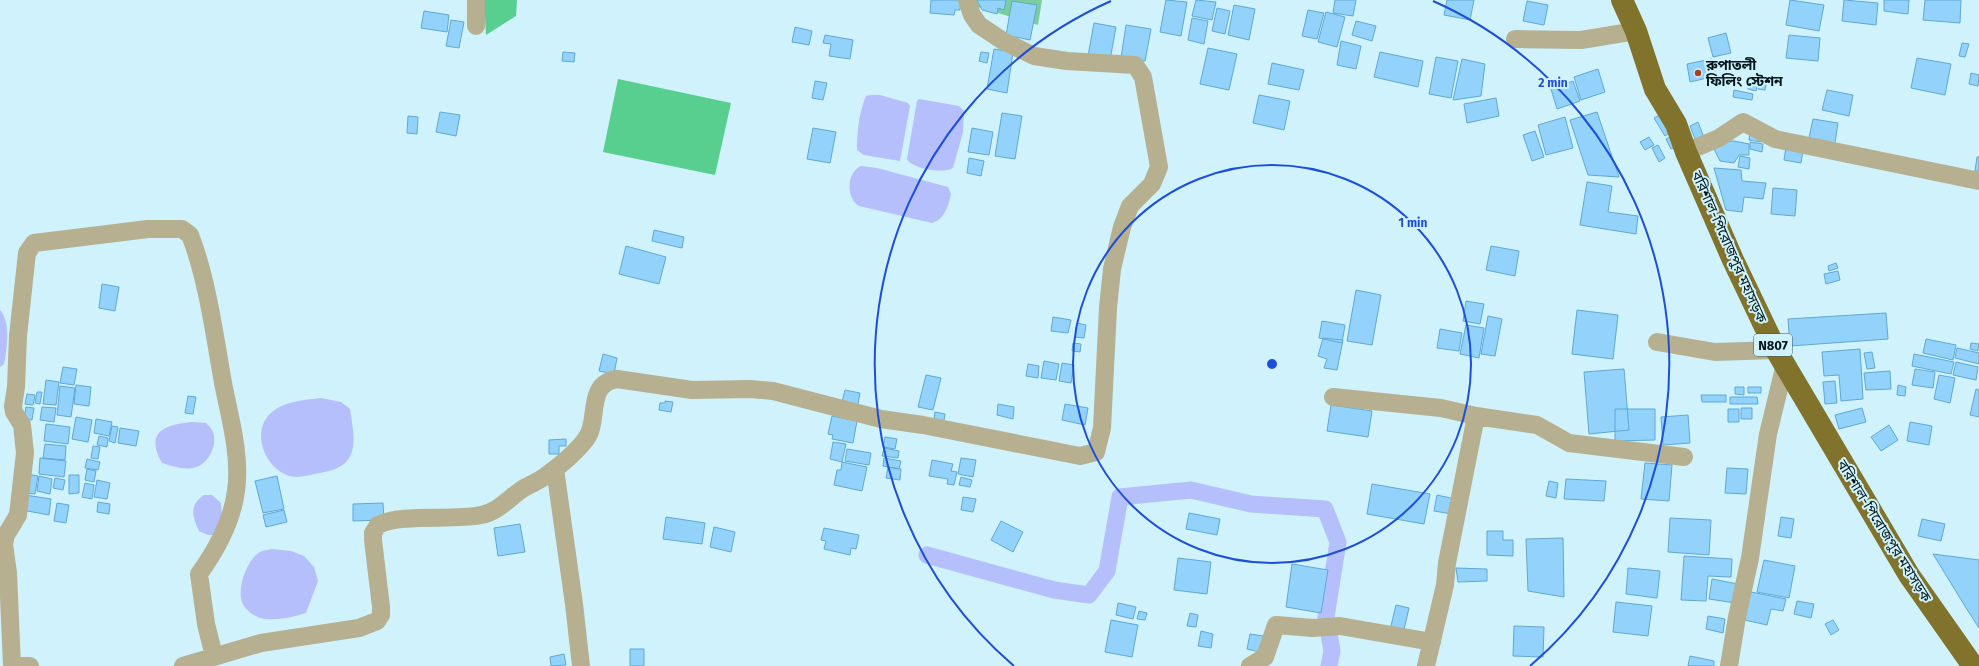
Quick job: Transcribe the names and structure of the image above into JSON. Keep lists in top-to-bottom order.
{
  "streets": {
    "highway": ["বরিশাল-পিরোজপুর মহাসড়ক", "N807"]
  },
  "places": ["রুপাতলী ফিলিং স্টেশন"],
  "rings": ["2 min", "1 min"]
}
